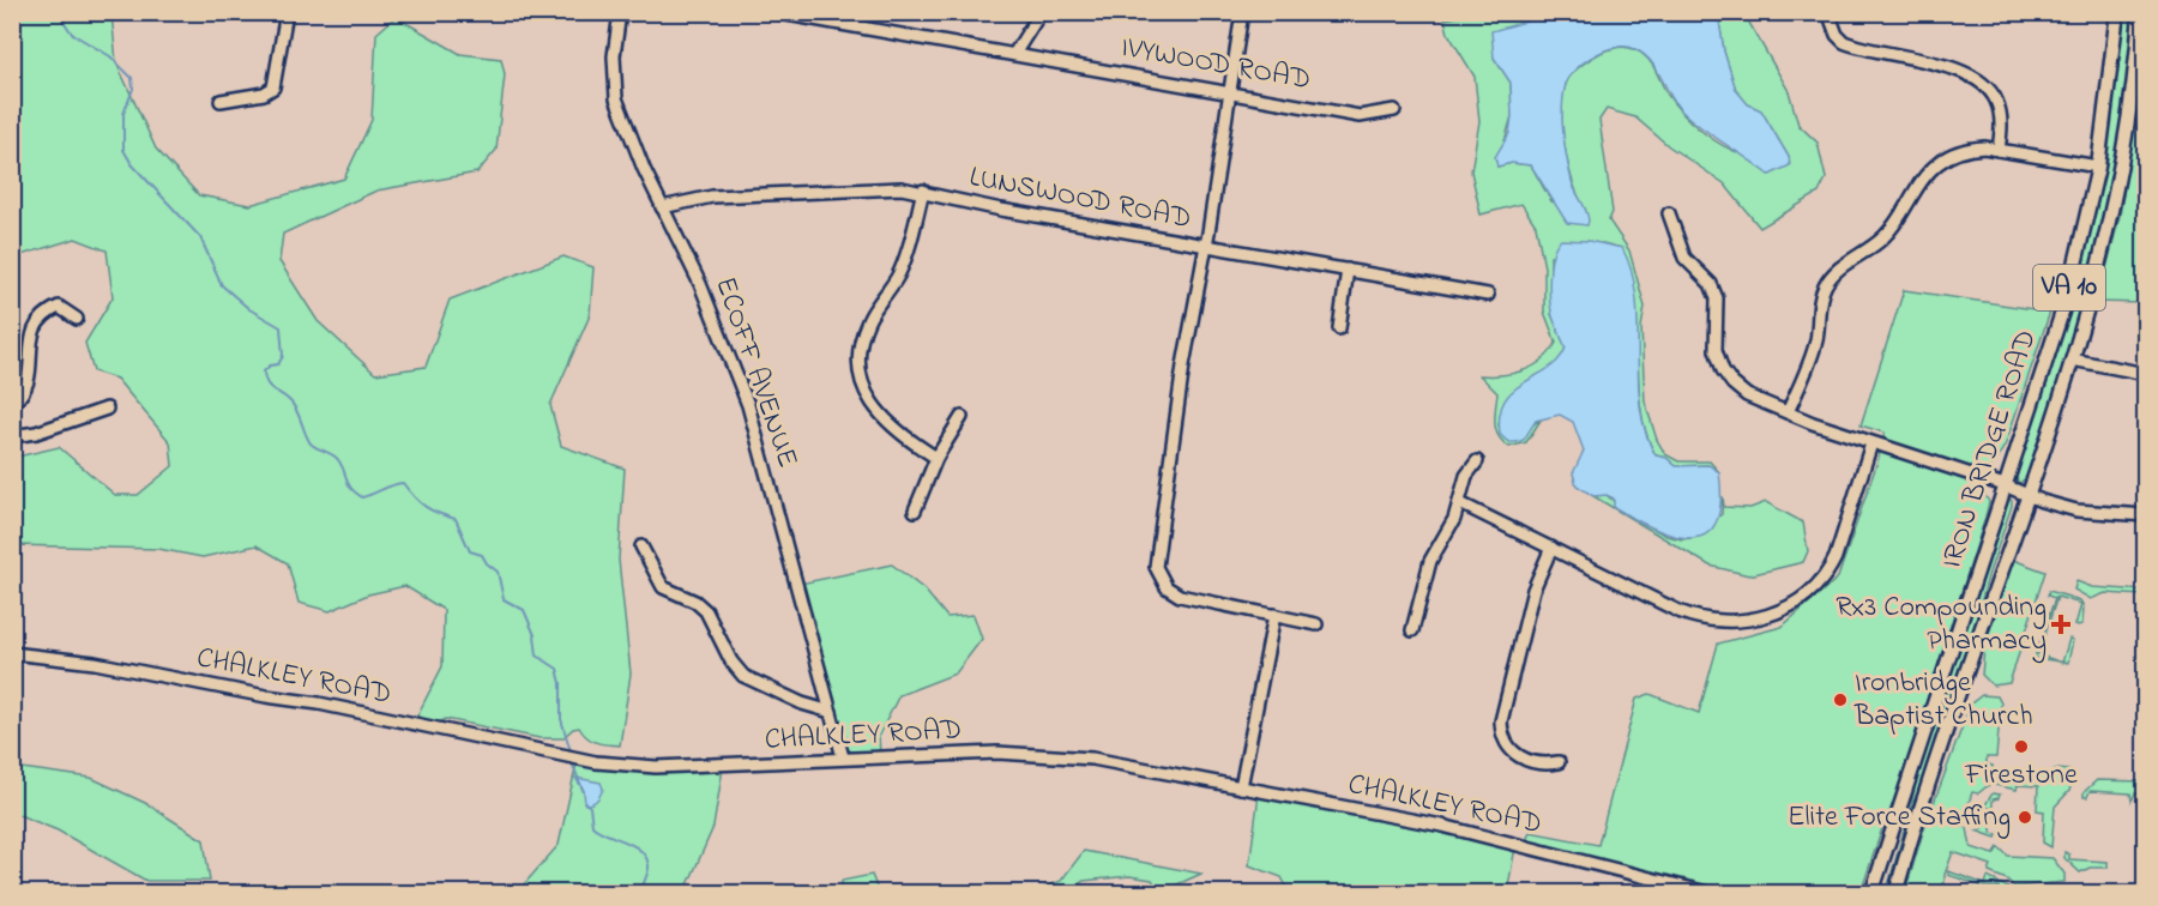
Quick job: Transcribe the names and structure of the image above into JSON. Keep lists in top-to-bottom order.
{
  "streets": {
    "main road": ["VA 10", "IRON BRIDGE ROAD"],
    "street": [
      "IVYWOOD ROAD",
      "LUNSWOOD ROAD",
      "ECOFF AVENUE",
      "CHALKLEY ROAD"
    ]
  },
  "crossings": [
    ["LUNSWOOD ROAD", "ECOFF AVENUE"],
    ["ECOFF AVENUE", "CHALKLEY ROAD"]
  ],
  "places": {
    "health": ["Rx3 Compounding Pharmacy"],
    "other": ["Ironbridge Baptist Church", "Firestone", "Elite Force Staffing"]
  }
}
